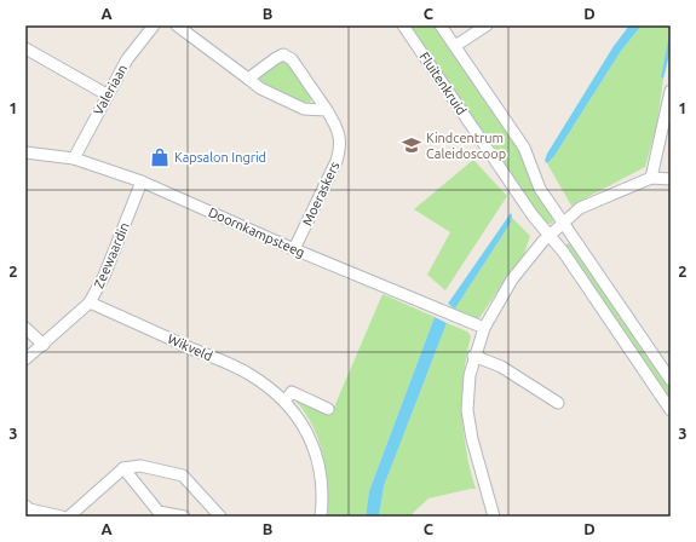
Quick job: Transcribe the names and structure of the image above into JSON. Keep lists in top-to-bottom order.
{
  "streets": {
    "street": [
      "Fluitenkruid",
      "Valeriaan",
      "Moeraskers",
      "Doornkampsteeg",
      "Zeewaardin",
      "Wikveld"
    ]
  },
  "crossings": [
    ["Valeriaan", "Doornkampsteeg"],
    ["Moeraskers", "Doornkampsteeg"],
    ["Doornkampsteeg", "Zeewaardin"],
    ["Zeewaardin", "Wikveld"]
  ],
  "places": {
    "school or university": ["Kindcentrum Caleidoscoop"],
    "shop": ["Kapsalon Ingrid"]
  },
  "grid": {
    "columns": [
      "A",
      "B",
      "C",
      "D"
    ],
    "rows": ["1", "2", "3"]
  }
}
